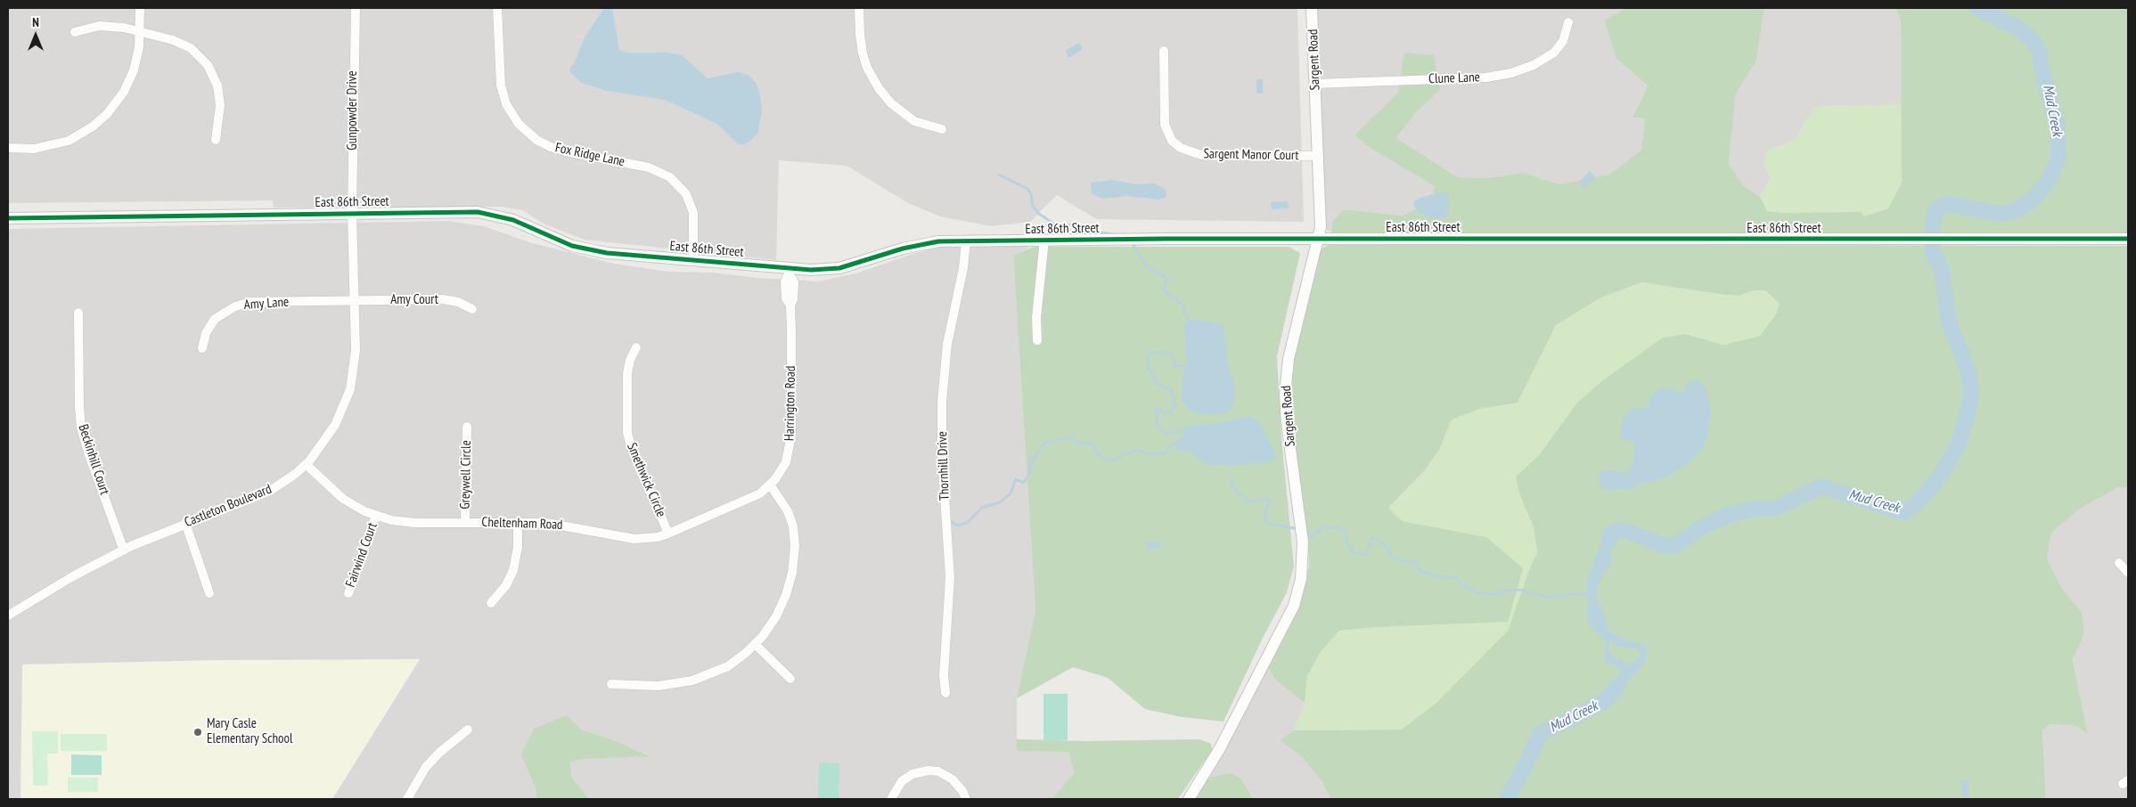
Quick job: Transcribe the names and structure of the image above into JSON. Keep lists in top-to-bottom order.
{
  "streets": {
    "street": [
      "Sargent Road",
      "Clune Lane",
      "Gunpowder Drive",
      "Fox Ridge Lane",
      "Sargent Manor Court",
      "East 86th Street",
      "Amy Court",
      "Amy Lane",
      "Harrington Road",
      "Beckinhill Court",
      "Thornhill Drive",
      "Greywell Circle",
      "Smethwick Circle",
      "Castleton Boulevard",
      "Cheltenham Road",
      "Fairwind Court"
    ]
  },
  "crossings": [
    ["Sargent Road", "Clune Lane"],
    ["Sargent Road", "Sargent Manor Court"],
    ["Sargent Road", "East 86th Street"],
    ["Gunpowder Drive", "East 86th Street"],
    ["Gunpowder Drive", "Castleton Boulevard"],
    ["Fox Ridge Lane", "East 86th Street"],
    ["East 86th Street", "Harrington Road"],
    ["East 86th Street", "Thornhill Drive"],
    ["East 86th Street", "Castleton Boulevard"],
    ["Amy Court", "Amy Lane"],
    ["Amy Court", "Castleton Boulevard"],
    ["Amy Lane", "Castleton Boulevard"],
    ["Harrington Road", "Cheltenham Road"],
    ["Beckinhill Court", "Castleton Boulevard"],
    ["Greywell Circle", "Cheltenham Road"],
    ["Smethwick Circle", "Cheltenham Road"],
    ["Castleton Boulevard", "Cheltenham Road"],
    ["Cheltenham Road", "Fairwind Court"]
  ],
  "water": ["Mud Creek"],
  "places": ["Mary Casle Elementary School"],
  "north": "top"
}
